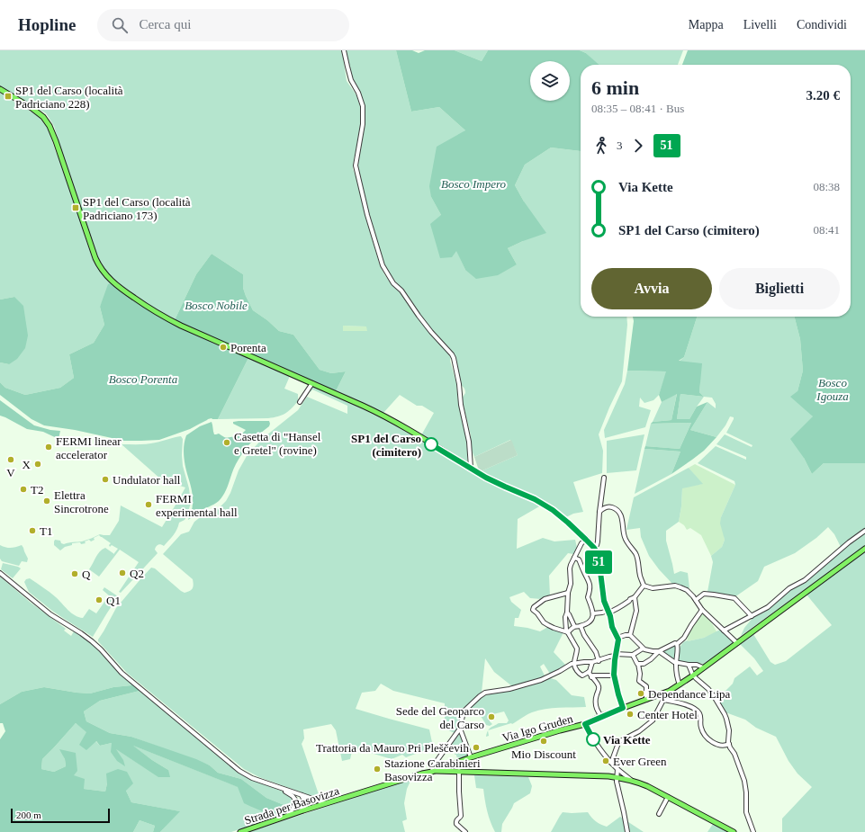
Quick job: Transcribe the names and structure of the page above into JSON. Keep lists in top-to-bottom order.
{
  "streets": {
    "main road": ["Via Igo Gruden", "Strada per Basovizza"]
  },
  "crossings": [
    ["Via Igo Gruden", "Strada per Basovizza"]
  ],
  "parks": [
    "Bosco Impero",
    "Bosco Nobile",
    "Bosco Porenta",
    "Bosco Igouza"
  ],
  "places": {
    "transit": ["SP1 del Carso (località Padriciano 228)", "SP1 del Carso (località Padriciano 173)"],
    "other": [
      "Porenta",
      "Casetta di \"Hansel e Gretel\" (rovine)",
      "SP1 del Carso (cimitero)",
      "FERMI linear accelerator",
      "V",
      "X",
      "Undulator hall",
      "T2",
      "Elettra Sincrotrone",
      "FERMI experimental hall",
      "T1",
      "Q2",
      "Q",
      "Q1",
      "Dependance Lipa",
      "Center Hotel",
      "Sede del Geoparco del Carso",
      "Via Kette",
      "Mio Discount",
      "Trattoria da Mauro Pri Pleščevih",
      "Ever Green",
      "Stazione Carabinieri Basovizza"
    ]
  },
  "lines": ["bus line 51"],
  "scale_bar": "200 m",
  "page": {
    "header": "Hopline",
    "search": "Cerca qui",
    "nav": ["Mappa", "Livelli", "Condividi"],
    "on_map": "51",
    "heading": ["6 min", "08:35 – 08:41 · Bus", "3.20 €"],
    "legs": ["3", "51"],
    "list": [
      {
        "name": "Via Kette",
        "value": "08:38"
      },
      {
        "name": "SP1 del Carso (cimitero)",
        "value": "08:41"
      }
    ],
    "buttons": ["Avvia", "Biglietti"],
    "scale": "200 m"
  }
}
